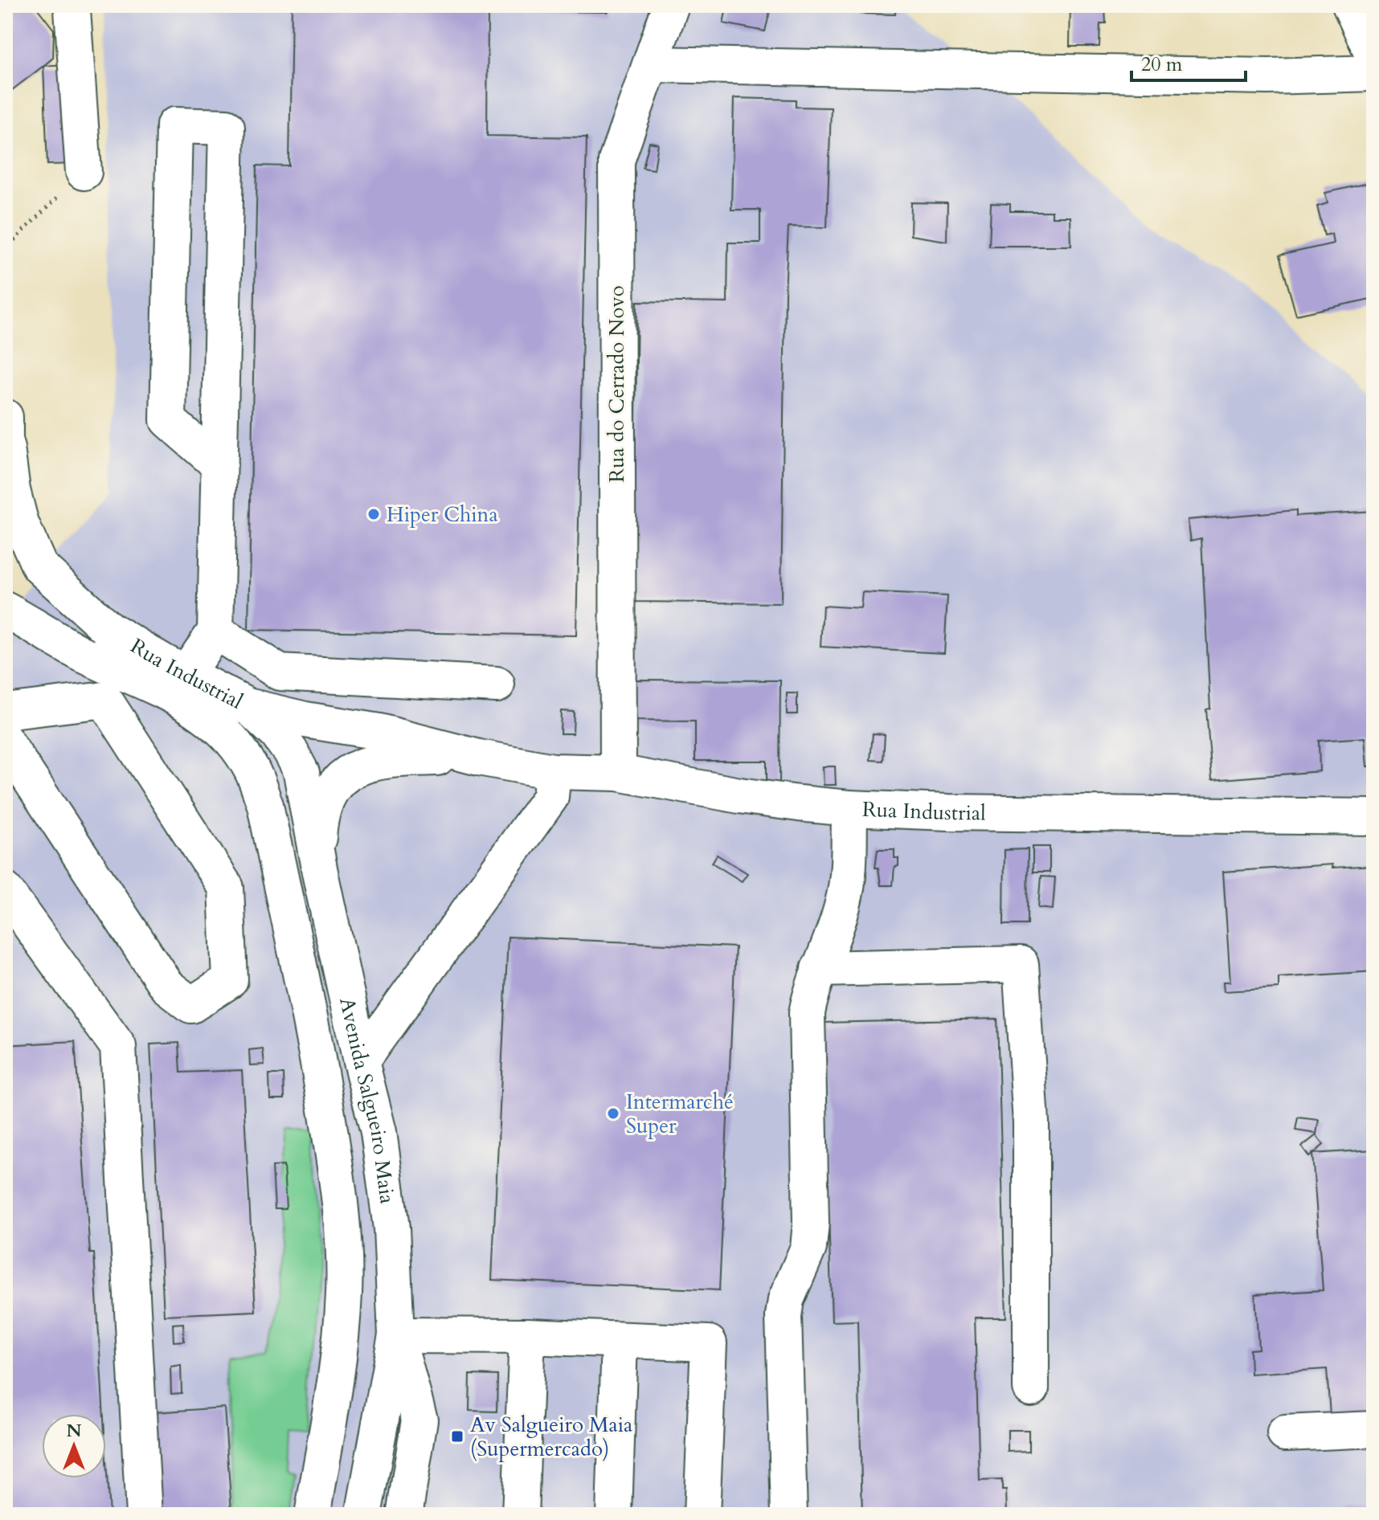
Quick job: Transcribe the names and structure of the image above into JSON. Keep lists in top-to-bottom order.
{
  "streets": {
    "street": ["Rua do Cerrado Novo", "Rua Industrial", "Avenida Salgueiro Maia"]
  },
  "crossings": [
    ["Rua do Cerrado Novo", "Rua Industrial"],
    ["Rua Industrial", "Avenida Salgueiro Maia"]
  ],
  "places": {
    "other": ["Hiper China", "Intermarché Super"],
    "transit": ["Av Salgueiro Maia (Supermercado)"]
  },
  "scale_bar": "20 m",
  "north": "top"
}
